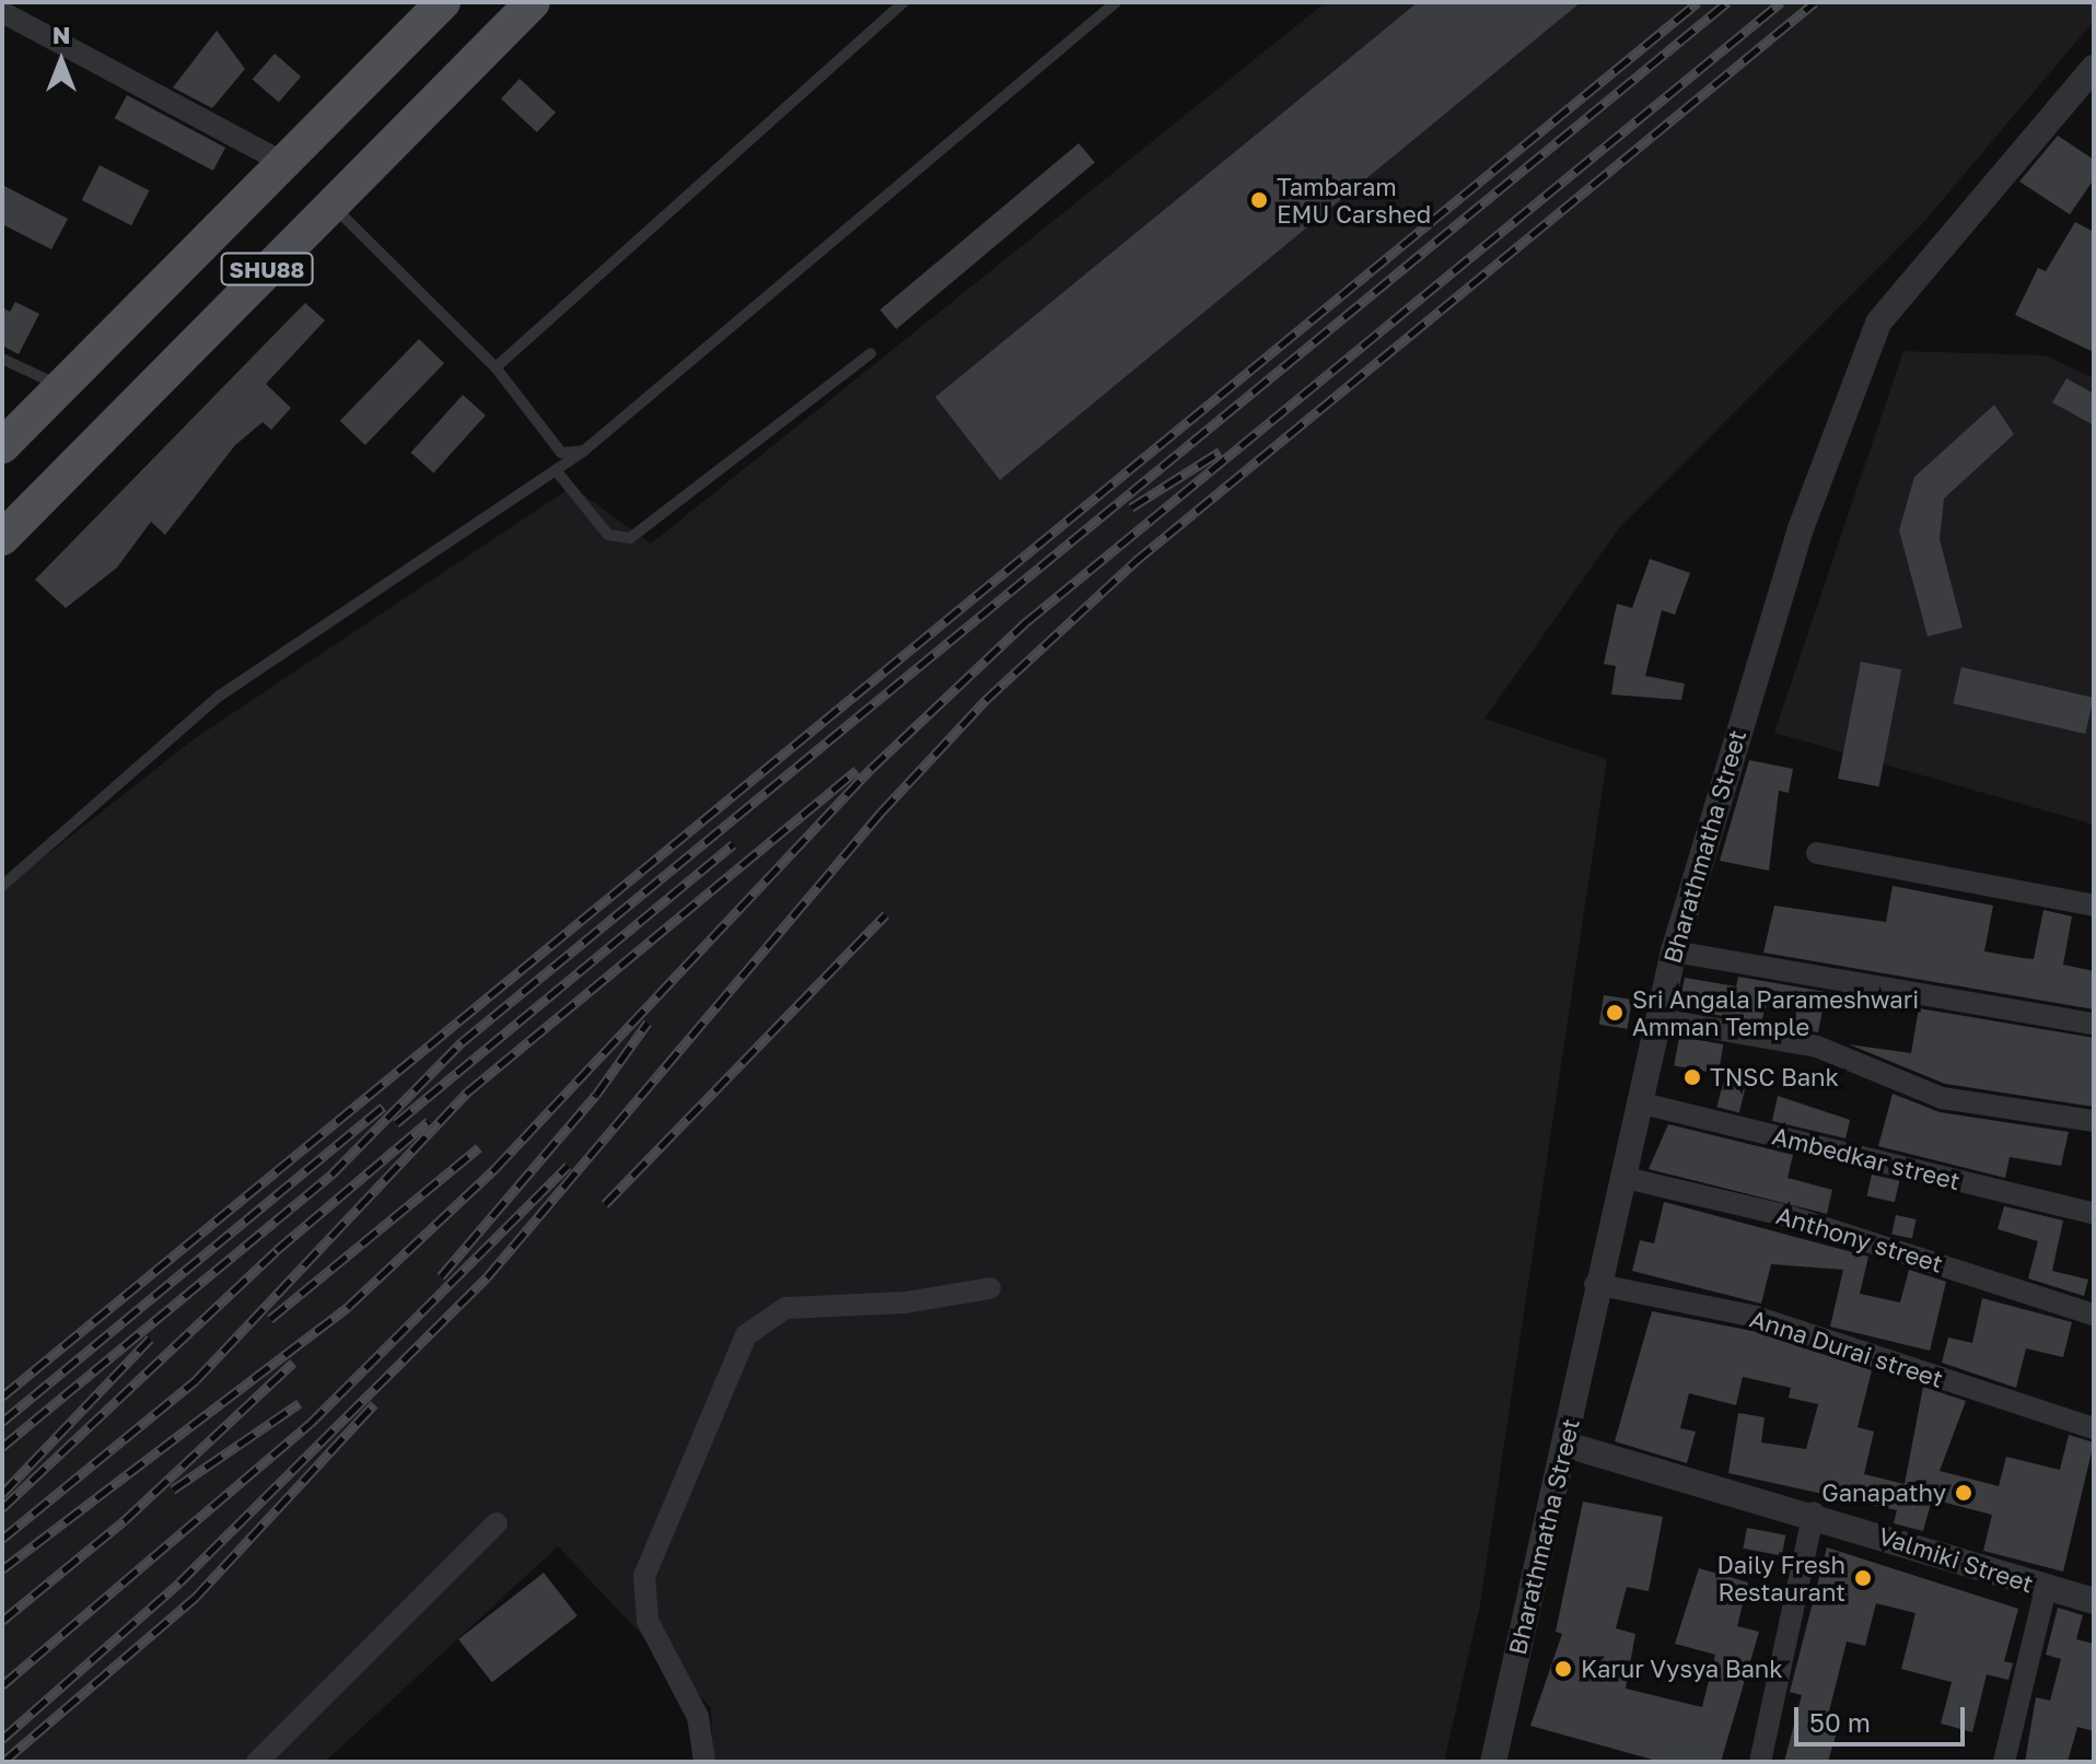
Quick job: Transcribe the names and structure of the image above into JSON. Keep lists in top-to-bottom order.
{
  "streets": {
    "main road": ["SHU88"],
    "street": [
      "Bharathmatha Street",
      "Ambedkar street",
      "Anthony street",
      "Anna Durai street",
      "Valmiki Street"
    ]
  },
  "crossings": [
    ["Bharathmatha Street", "Ambedkar street"],
    ["Bharathmatha Street", "Anthony street"],
    ["Bharathmatha Street", "Anna Durai street"],
    ["Bharathmatha Street", "Valmiki Street"]
  ],
  "places": [
    "Tambaram EMU Carshed",
    "Sri Angala Parameshwari Amman Temple",
    "TNSC Bank",
    "Ganapathy",
    "Daily Fresh Restaurant",
    "Karur Vysya Bank"
  ],
  "scale_bar": "50 m",
  "north": "top"
}
